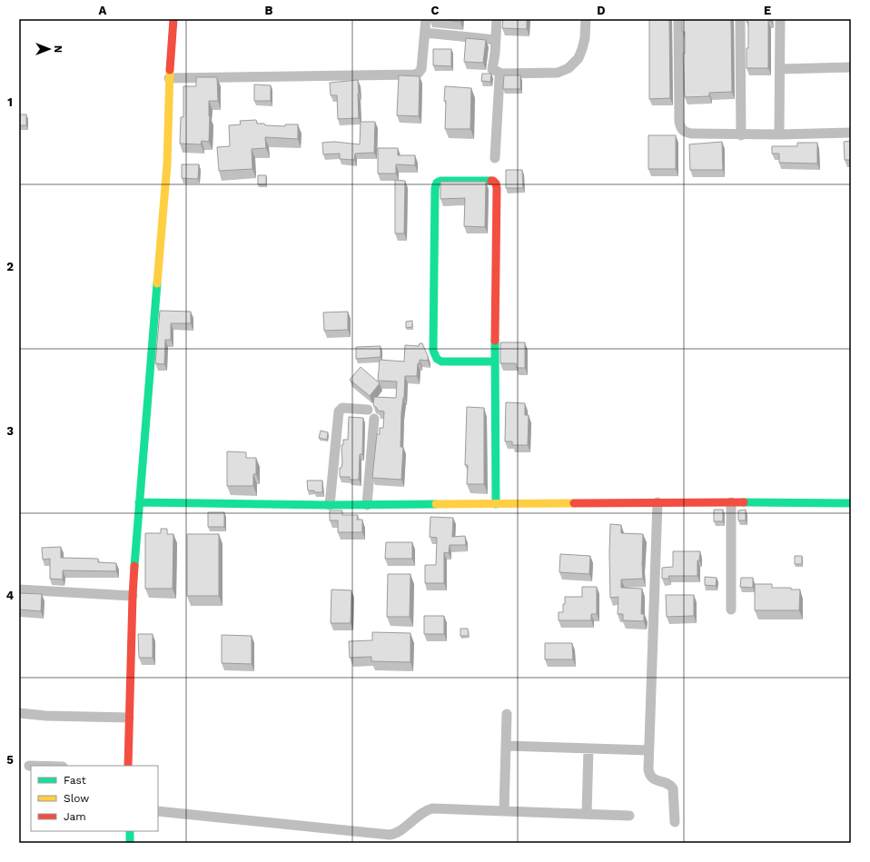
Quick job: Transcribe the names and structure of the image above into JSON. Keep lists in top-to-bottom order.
{
  "legend": ["Fast", "Slow", "Jam"],
  "north": "right",
  "grid": {
    "columns": [
      "A",
      "B",
      "C",
      "D",
      "E"
    ],
    "rows": [
      "1",
      "2",
      "3",
      "4",
      "5"
    ]
  }
}
